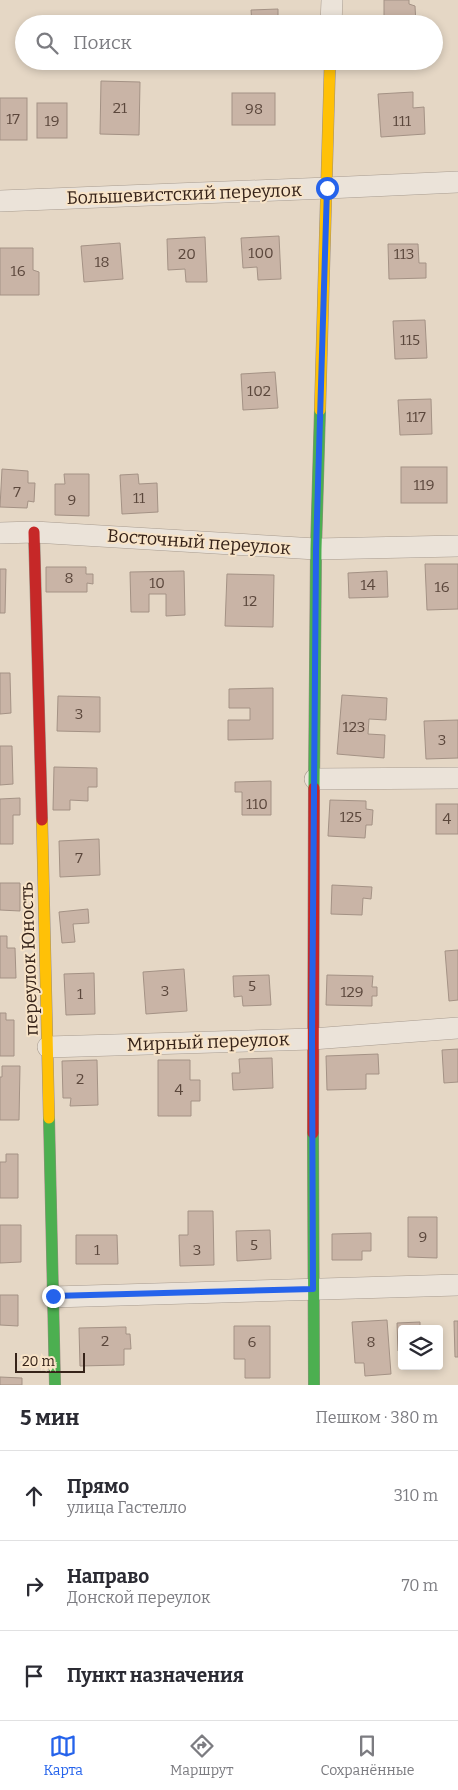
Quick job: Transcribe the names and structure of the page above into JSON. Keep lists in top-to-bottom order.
{
  "streets": {
    "street": [
      "Большевистский переулок",
      "Восточный переулок",
      "переулок Юность",
      "Мирный переулок"
    ]
  },
  "crossings": [
    ["Восточный переулок", "переулок Юность"],
    ["переулок Юность", "Мирный переулок"]
  ],
  "house_numbers": [
    "21",
    "98",
    "17",
    "19",
    "111",
    "100",
    "20",
    "113",
    "18",
    "16",
    "115",
    "102",
    "117",
    "119",
    "7",
    "11",
    "9",
    "8",
    "10",
    "14",
    "16",
    "12",
    "3",
    "123",
    "3",
    "110",
    "125",
    "4",
    "7",
    "5",
    "3",
    "129",
    "1",
    "2",
    "4",
    "9",
    "5",
    "1",
    "3",
    "2",
    "6",
    "8"
  ],
  "scale_bar": "20 m",
  "page": {
    "search": "Поиск",
    "scale": "20 m",
    "heading": ["5 мин", "Пешком · 380 m"],
    "list": [
      ["Прямо", "улица Гастелло", "310 m"],
      ["Направо", "Донской переулок", "70 m"],
      "Пункт назначения"
    ],
    "nav": ["Карта", "Маршрут", "Сохранённые"]
  }
}
